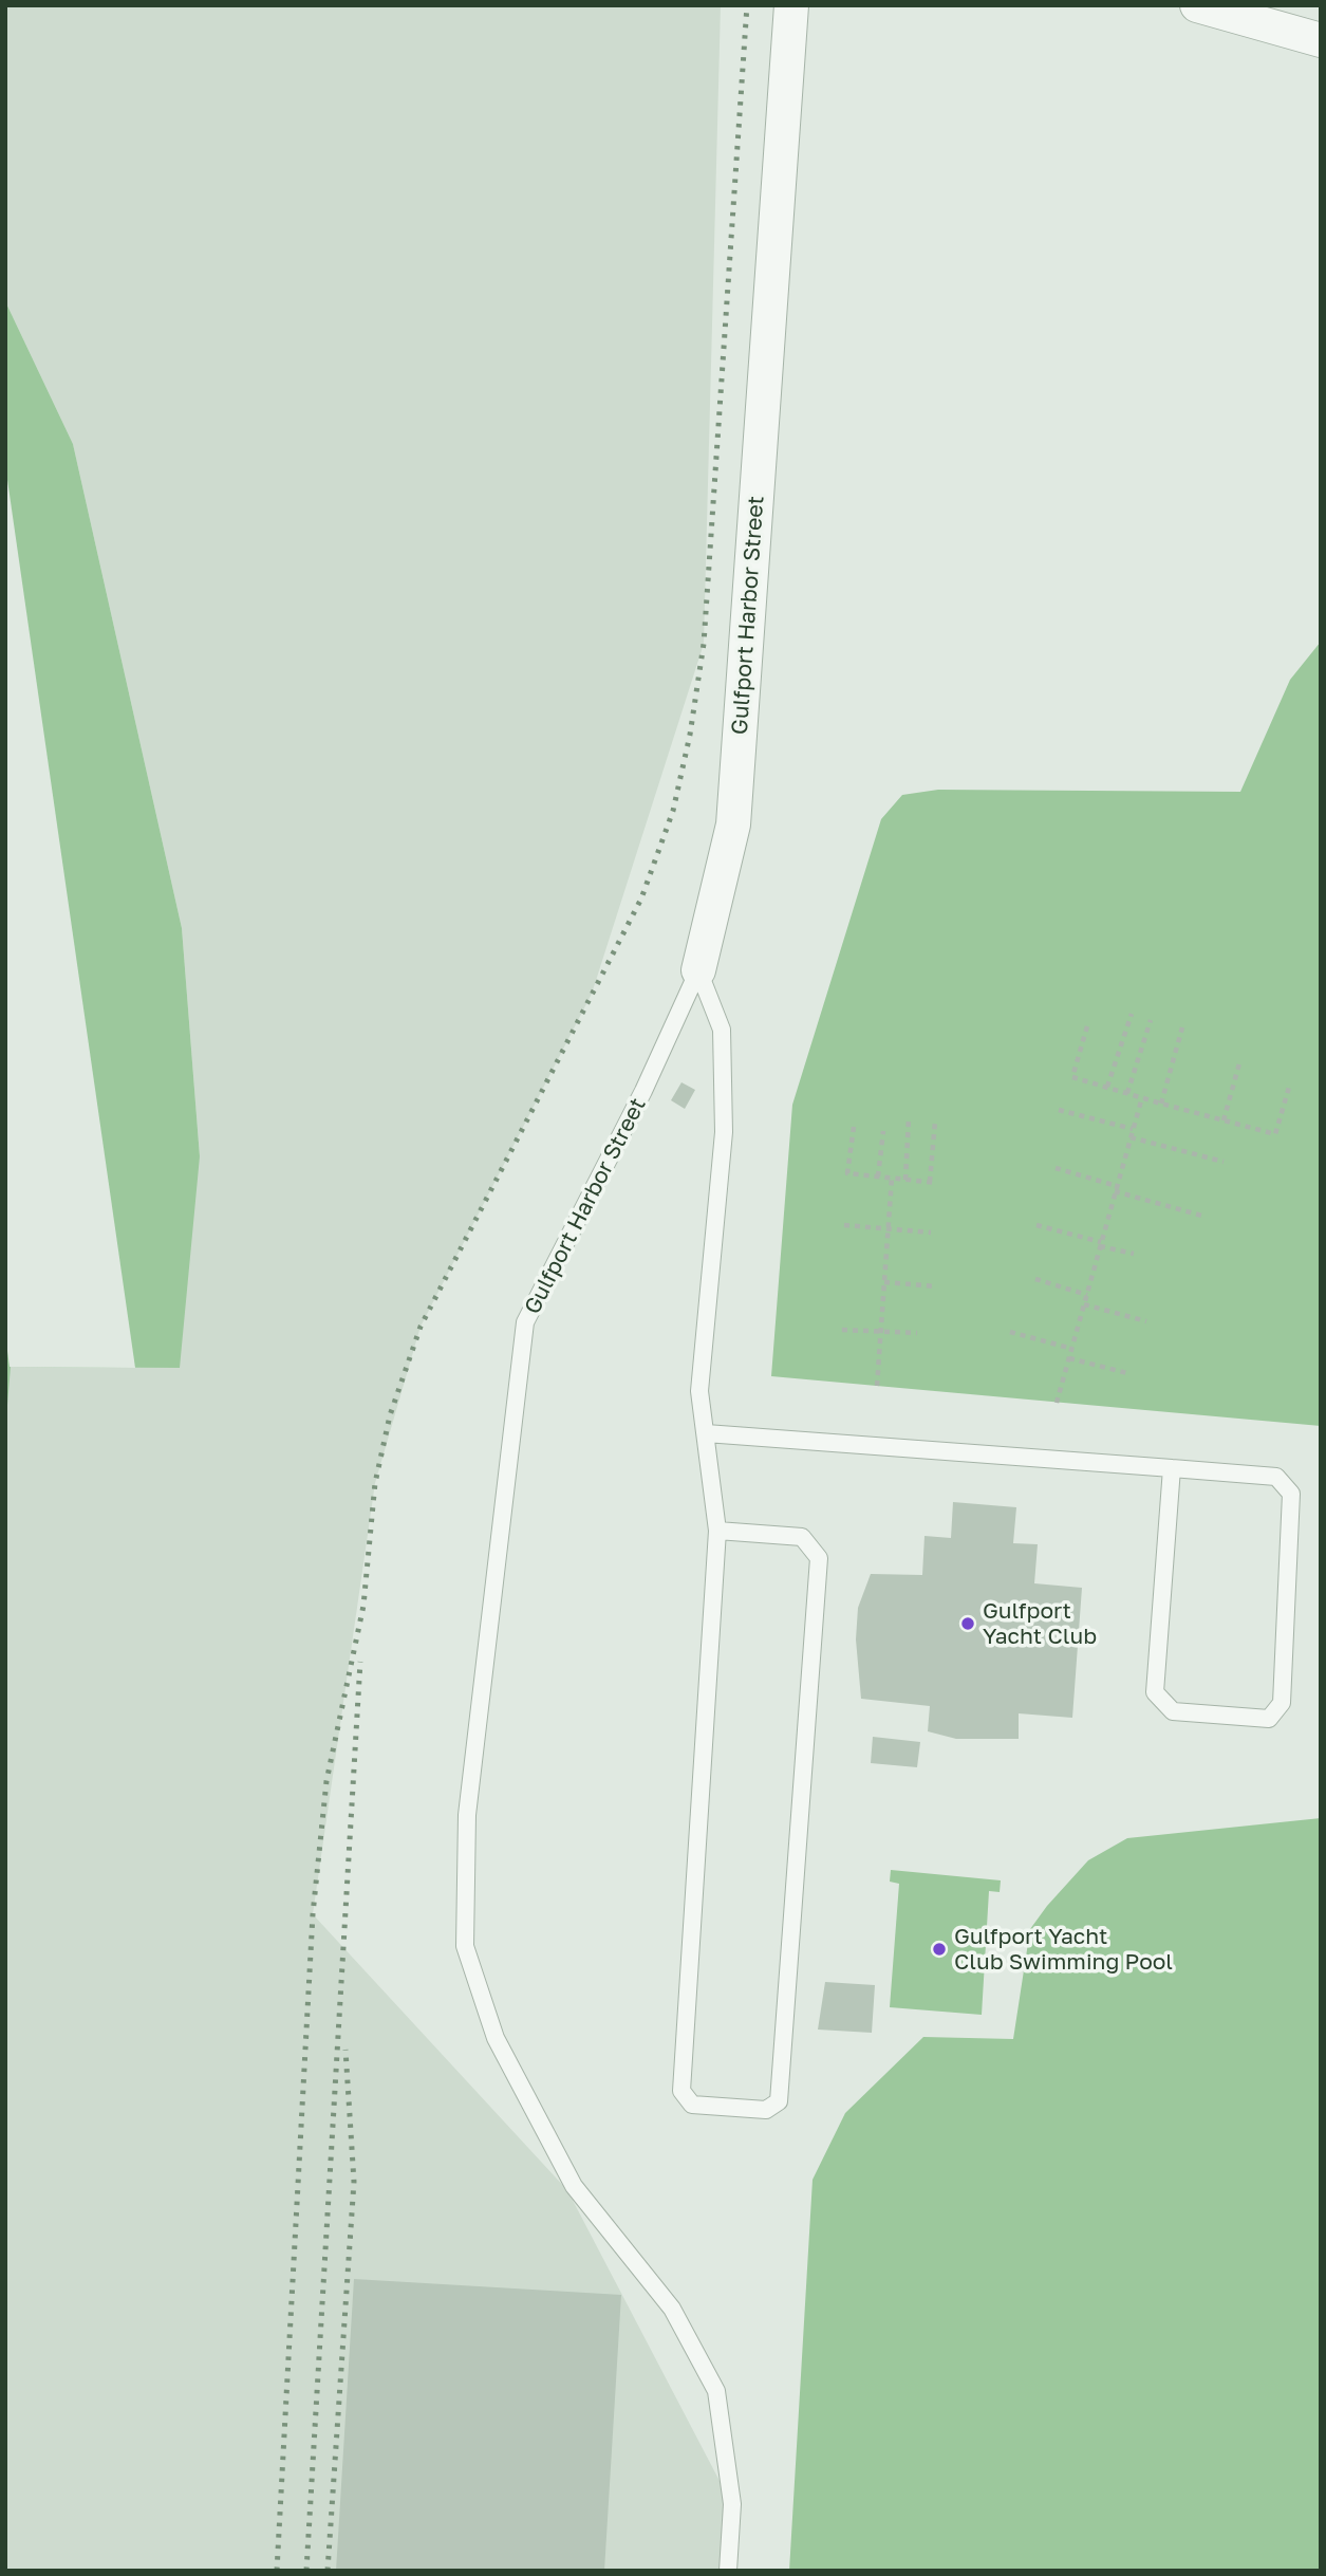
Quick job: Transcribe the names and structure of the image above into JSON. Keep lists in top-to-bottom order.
{
  "streets": {
    "street": ["Gulfport Harbor Street"]
  },
  "places": ["Gulfport Yacht Club", "Gulfport Yacht Club Swimming Pool"]
}
